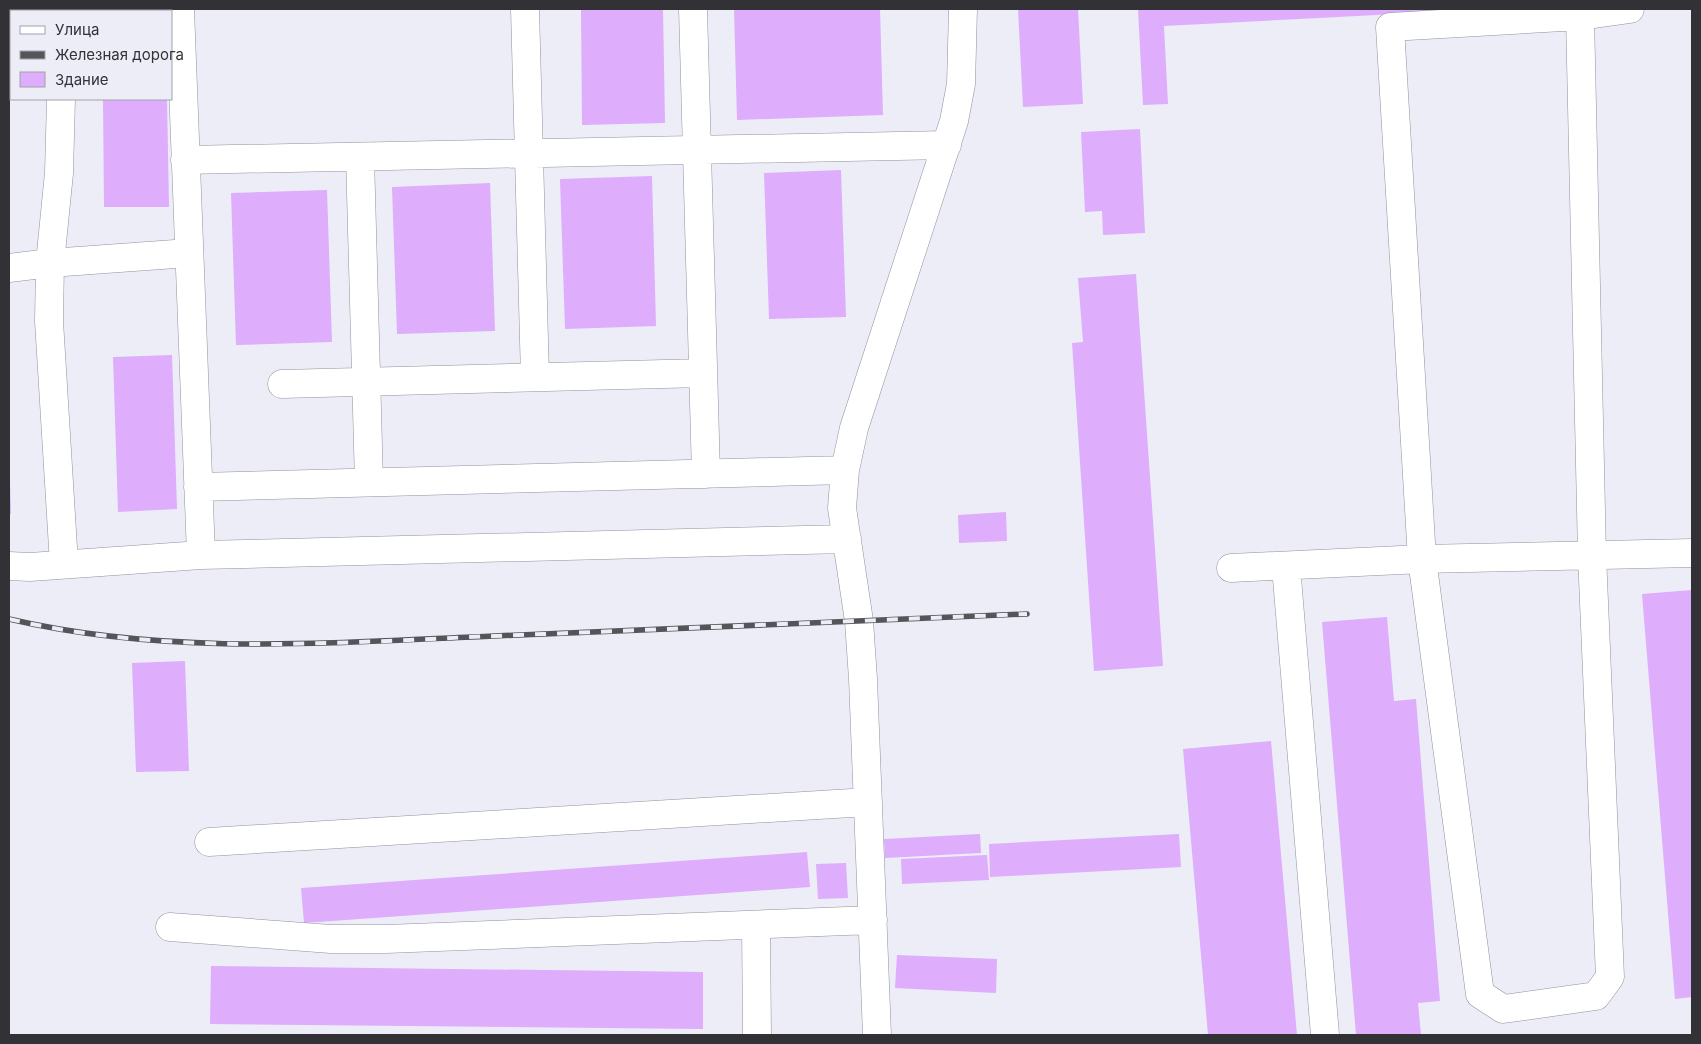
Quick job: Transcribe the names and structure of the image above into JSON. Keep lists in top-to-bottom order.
{
  "legend": ["Улица", "Железная дорога", "Здание"]
}
